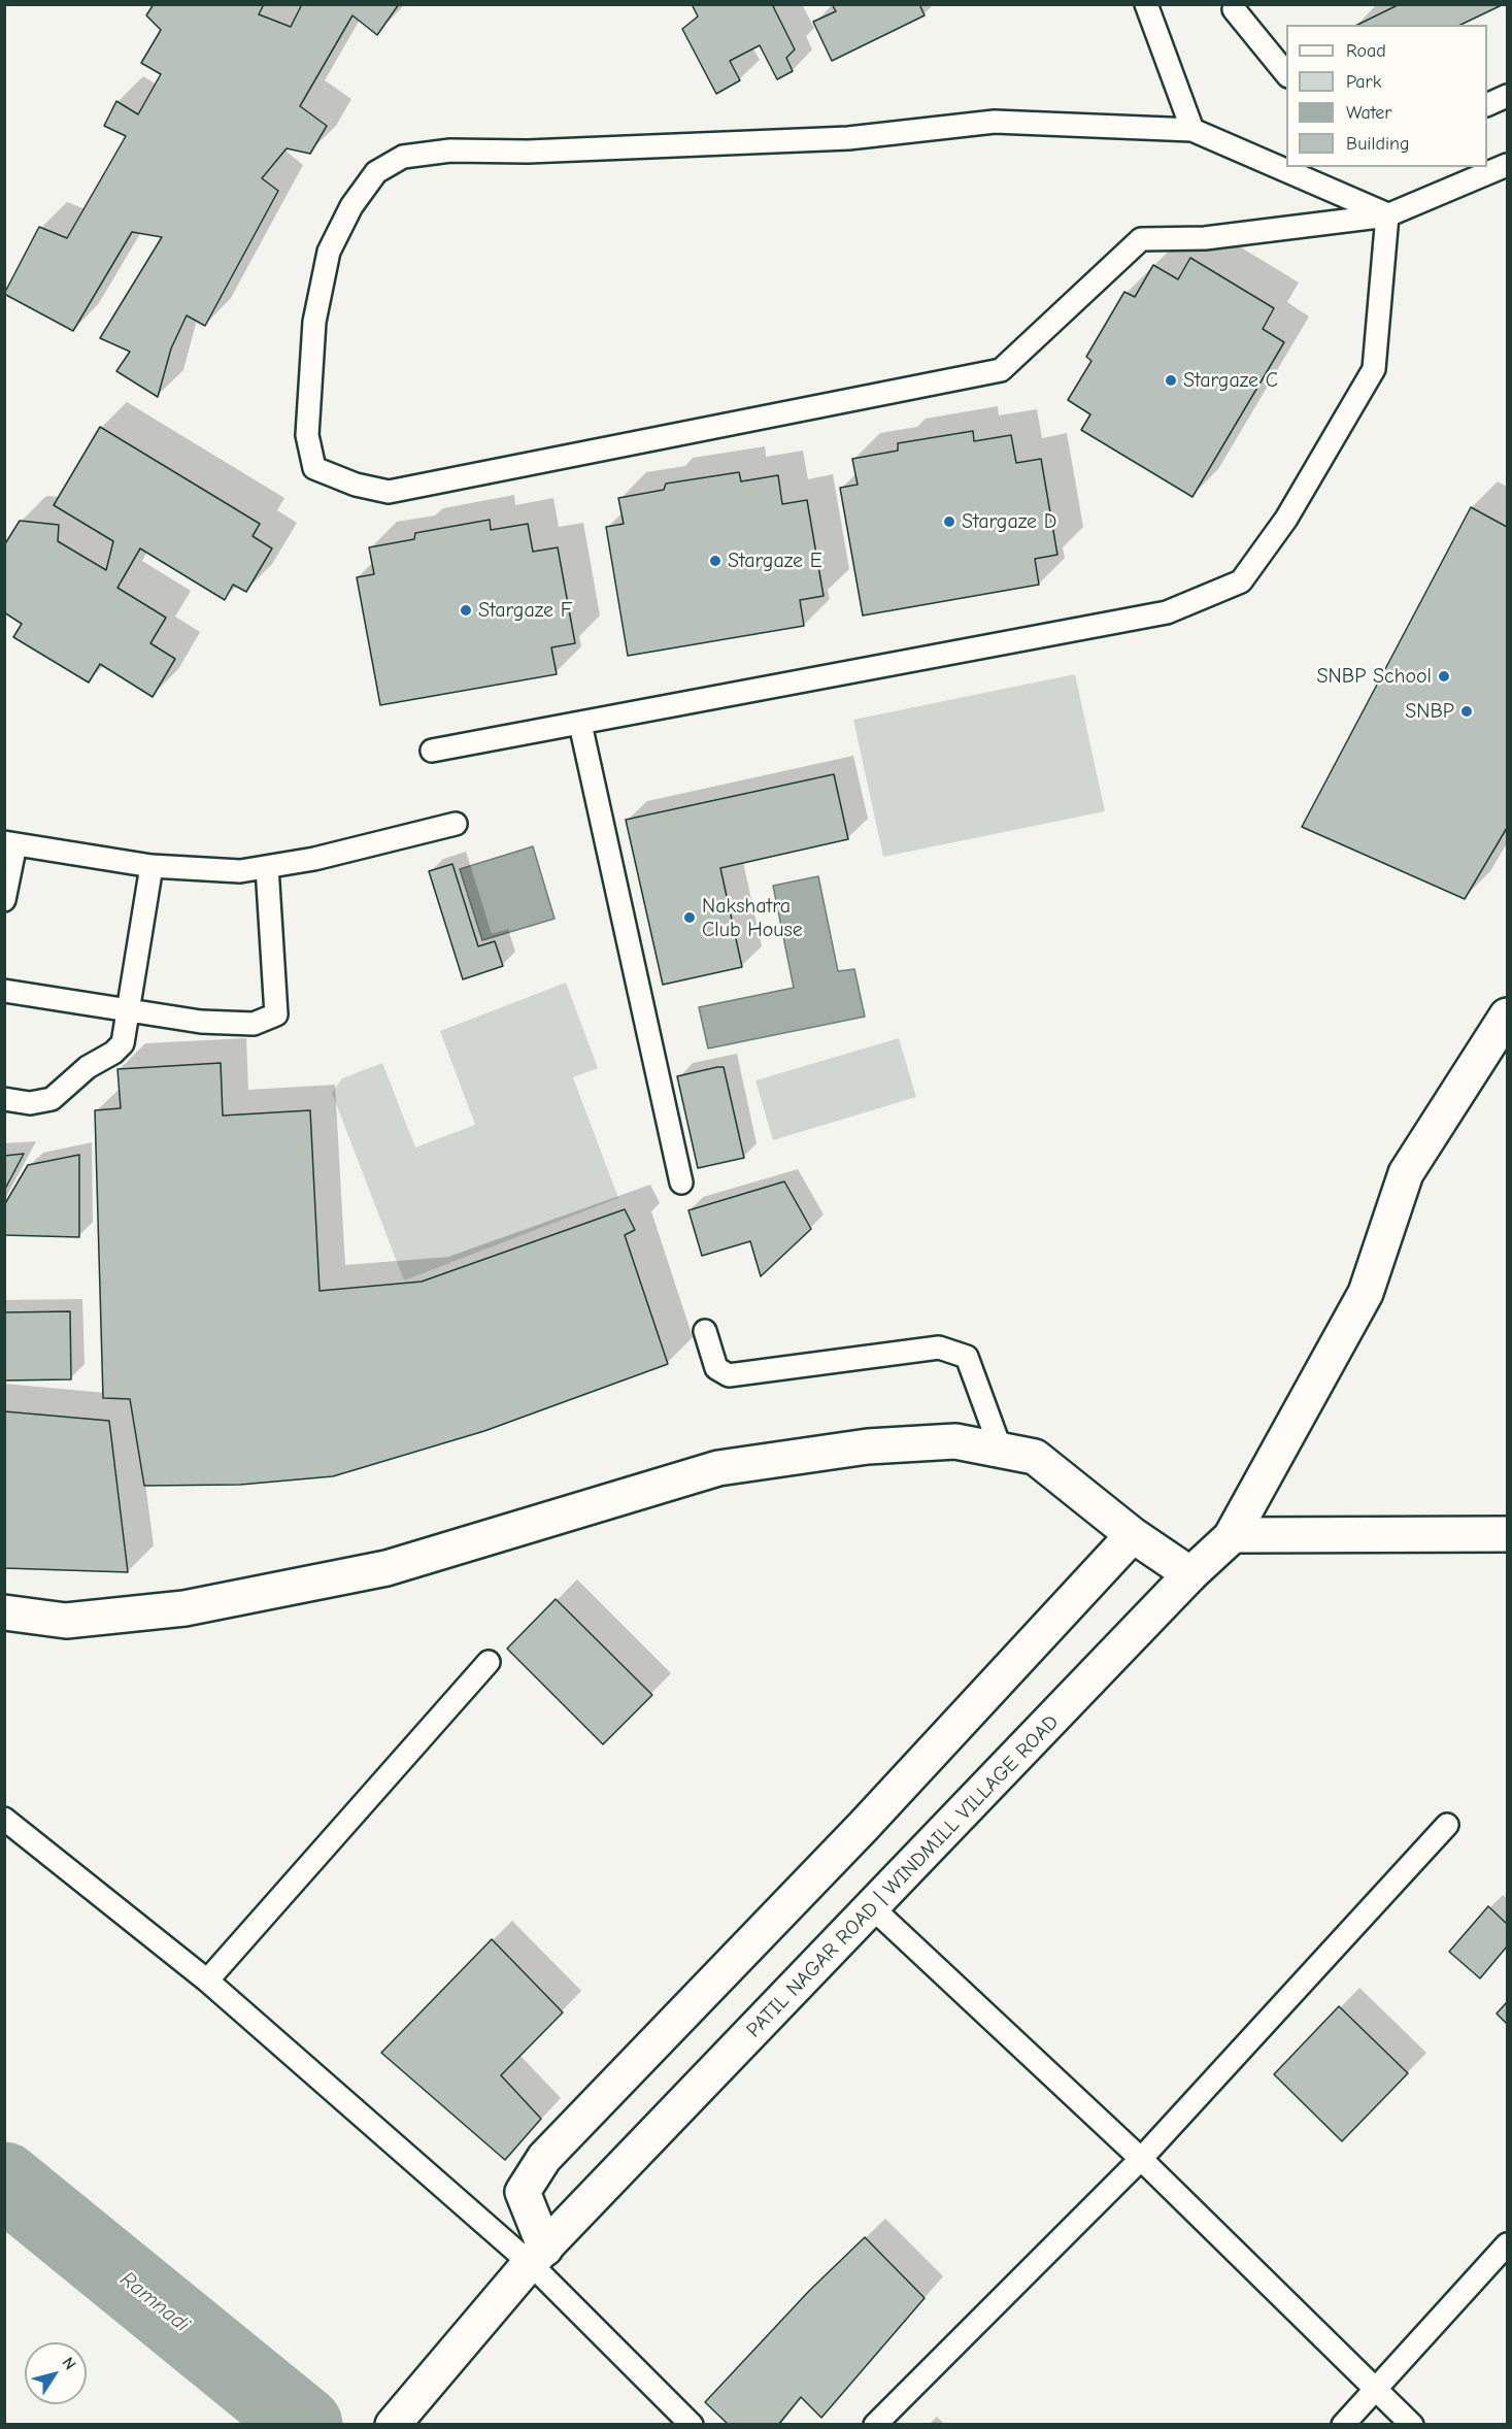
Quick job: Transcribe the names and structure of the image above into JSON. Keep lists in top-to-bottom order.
{
  "streets": {
    "street": ["PATIL NAGAR ROAD | WINDMILL VILLAGE ROAD"]
  },
  "water": ["Ramnadi"],
  "places": [
    "Stargaze C",
    "Stargaze D",
    "Stargaze E",
    "Stargaze F",
    "SNBP School",
    "SNBP",
    "Nakshatra Club House"
  ],
  "legend": [
    "Road",
    "Park",
    "Water",
    "Building"
  ],
  "north": "top right"
}
